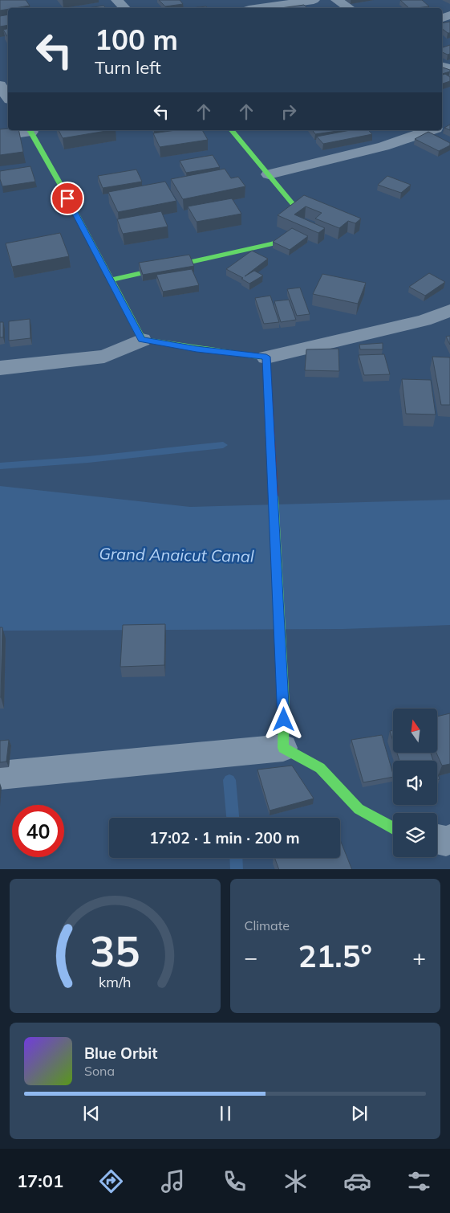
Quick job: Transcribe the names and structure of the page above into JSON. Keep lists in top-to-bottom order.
{
  "water": ["Grand Anaicut Canal"],
  "north": "top",
  "page": {
    "turn": ["100 m", "Turn left"],
    "limit": "40",
    "trip": "17:02 · 1 min · 200 m",
    "tile": "Climate",
    "heat": ["−", "21.5°", "+"],
    "song": ["Blue Orbit", "Sona"],
    "tabs": "17:01",
    "gauge": ["35", "km/h"]
  }
}
